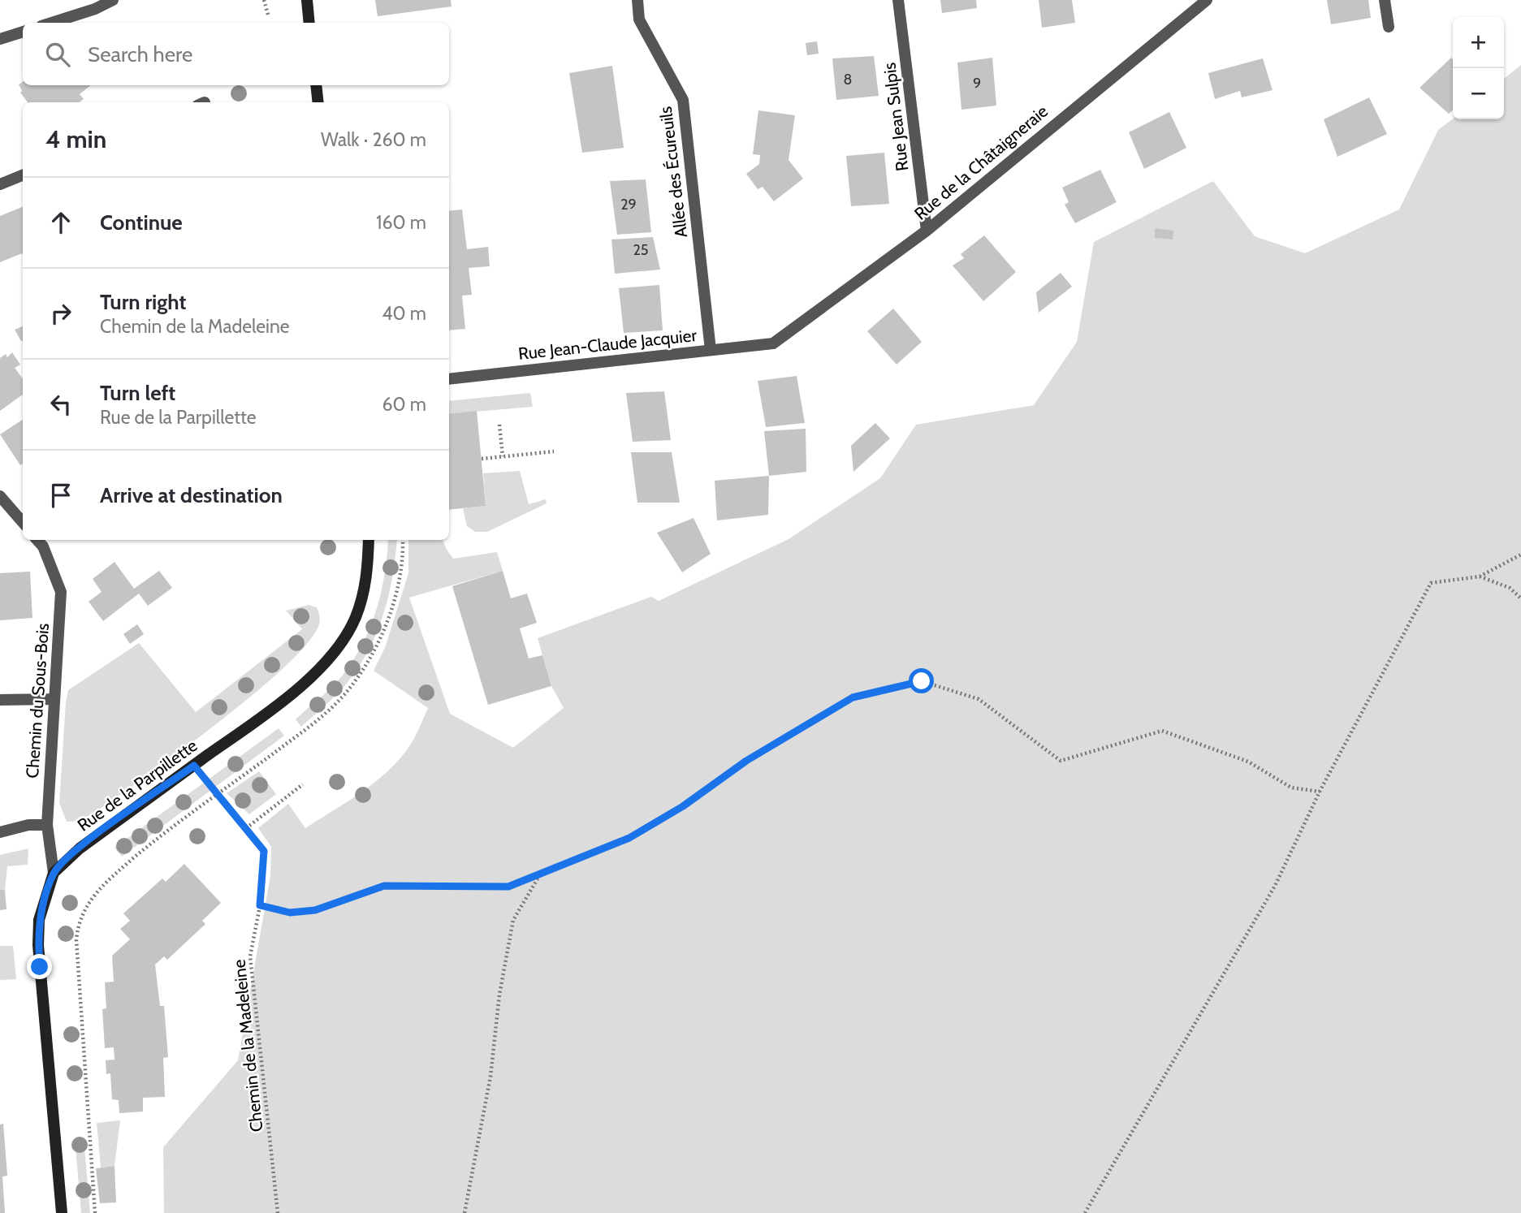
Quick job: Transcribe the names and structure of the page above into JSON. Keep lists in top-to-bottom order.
{
  "streets": {
    "street": [
      "Rue Jean Sulpis",
      "Rue de la Châtaigneraie",
      "Allée des Écureuils",
      "Rue Jean-Claude Jacquier",
      "Chemin du Sous-Bois",
      "Rue de la Parpillette"
    ],
    "path": ["Chemin de la Madeleine"]
  },
  "crossings": [
    ["Rue Jean Sulpis", "Rue de la Châtaigneraie"],
    ["Rue de la Châtaigneraie", "Rue Jean-Claude Jacquier"],
    ["Allée des Écureuils", "Rue Jean-Claude Jacquier"],
    ["Chemin du Sous-Bois", "Rue de la Parpillette"],
    ["Rue de la Parpillette", "Chemin de la Madeleine"]
  ],
  "house_numbers": [
    "8",
    "9",
    "29",
    "25"
  ],
  "page": {
    "map_buttons": ["+", "−"],
    "search": "Search here",
    "heading": ["4 min", "Walk · 260 m"],
    "list": [
      ["Continue", "160 m"],
      ["Turn right", "Chemin de la Madeleine", "40 m"],
      ["Turn left", "Rue de la Parpillette", "60 m"],
      "Arrive at destination"
    ]
  }
}
